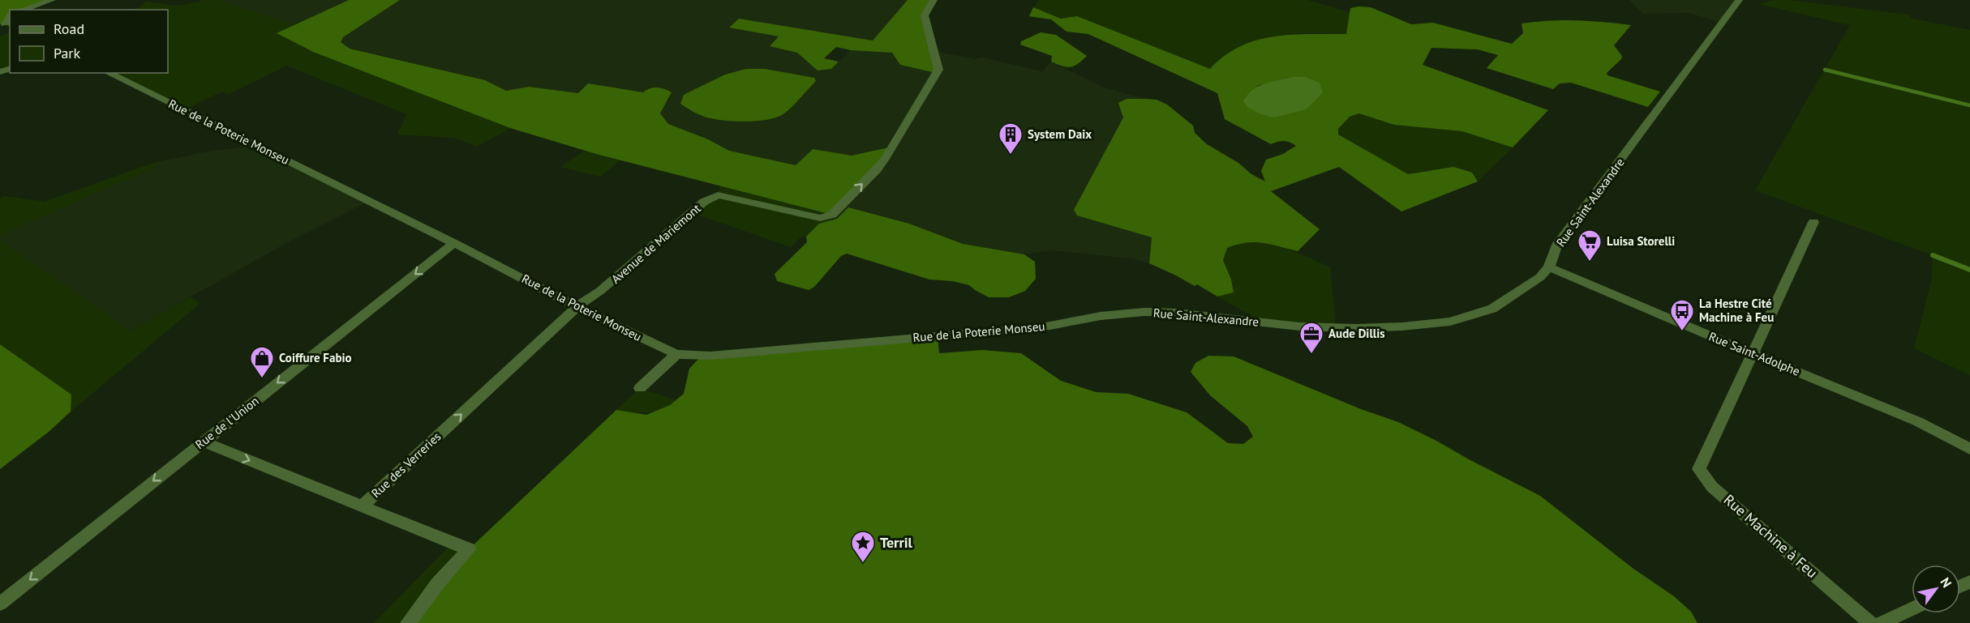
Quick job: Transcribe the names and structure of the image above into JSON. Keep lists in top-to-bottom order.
{
  "streets": {
    "street": [
      "Rue de la Poterie Monseu",
      "Rue Saint-Alexandre",
      "Avenue de Mariemont",
      "Rue Saint-Adolphe",
      "Rue de l'Union",
      "Rue des Verreries",
      "Rue Machine à Feu"
    ]
  },
  "crossings": [
    ["Rue de la Poterie Monseu", "Rue Saint-Alexandre"],
    ["Rue de la Poterie Monseu", "Avenue de Mariemont"],
    ["Rue de la Poterie Monseu", "Rue de l'Union"],
    ["Rue de la Poterie Monseu", "Rue des Verreries"],
    ["Rue Saint-Alexandre", "Rue Saint-Adolphe"],
    ["Avenue de Mariemont", "Rue des Verreries"],
    ["Rue Saint-Adolphe", "Rue Machine à Feu"],
    ["Rue de l'Union", "Rue des Verreries"]
  ],
  "one_way": ["Avenue de Mariemont", "Rue de l'Union", "Rue des Verreries"],
  "places": {
    "building": ["System Daix"],
    "supermarket": ["Luisa Storelli"],
    "bus stop": ["La Hestre Cité Machine à Feu"],
    "office": ["Aude Dillis"],
    "shop": ["Coiffure Fabio"],
    "place": ["Terril"]
  },
  "legend": ["Road", "Park"],
  "north": "top right"
}
